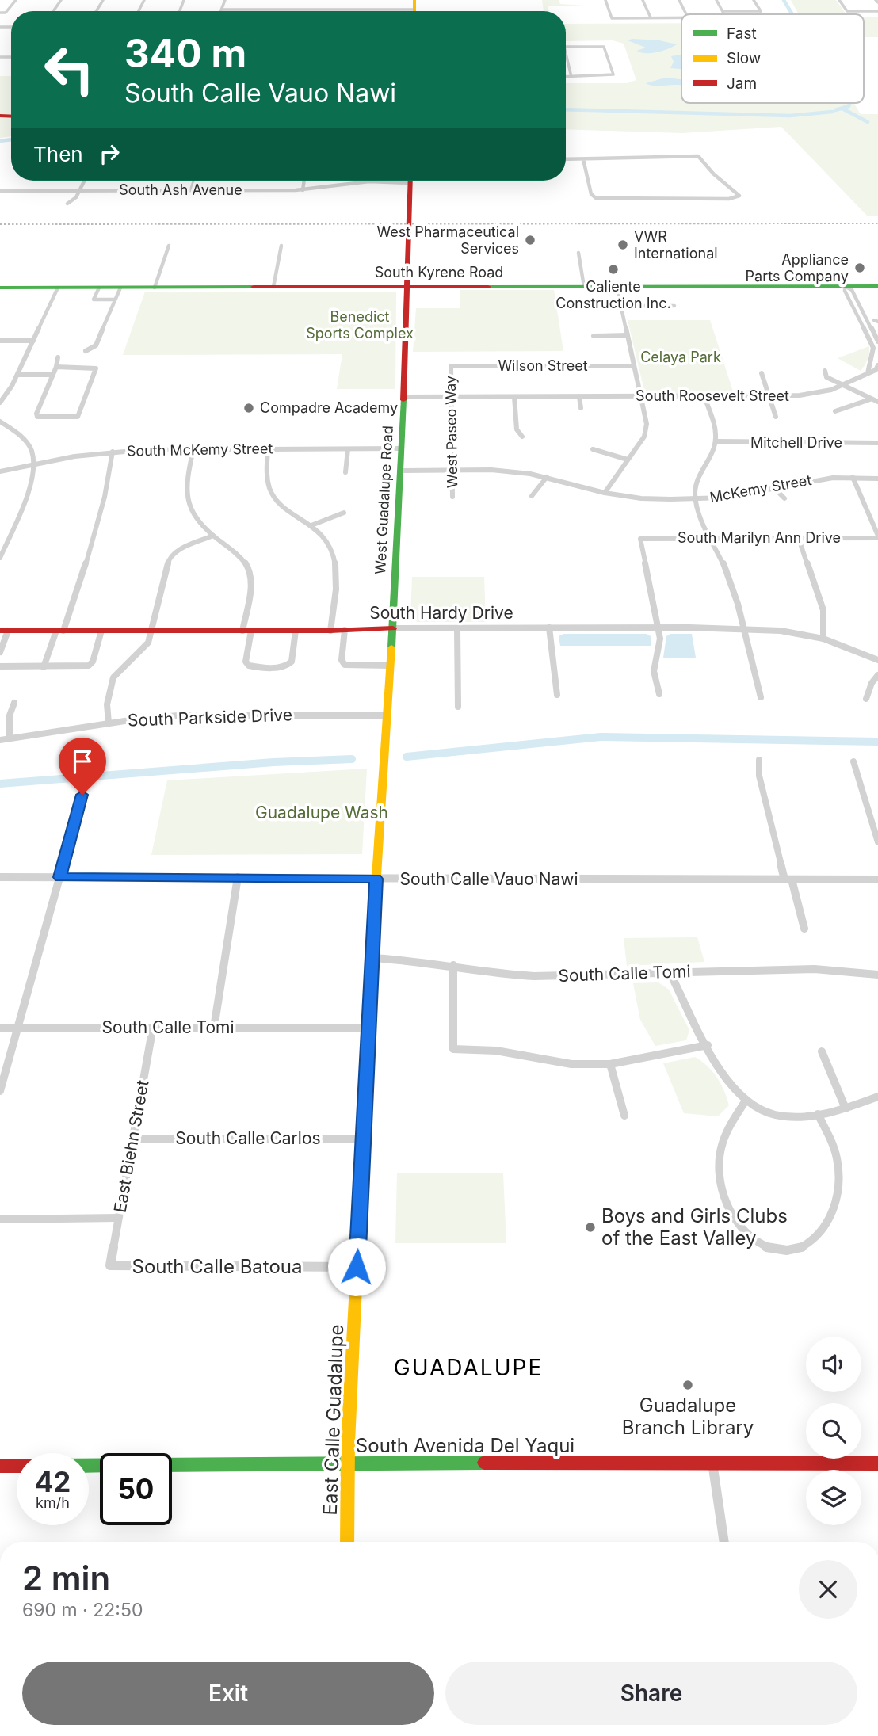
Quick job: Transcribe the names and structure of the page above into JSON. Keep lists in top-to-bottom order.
{
  "streets": {
    "main road": [
      "South Kyrene Road",
      "West Guadalupe Road",
      "South Hardy Drive",
      "East Calle Guadalupe",
      "South Avenida Del Yaqui"
    ],
    "street": [
      "South Ash Avenue",
      "Wilson Street",
      "South Roosevelt Street",
      "West Paseo Way",
      "Mitchell Drive",
      "South McKemy Street",
      "McKemy Street",
      "South Marilyn Ann Drive",
      "South Parkside Drive",
      "South Calle Vauo Nawi",
      "South Calle Tomi",
      "South Calle Carlos",
      "East Biehn Street",
      "South Calle Batoua"
    ]
  },
  "crossings": [
    ["South Kyrene Road", "West Guadalupe Road"],
    ["Wilson Street", "West Paseo Way"],
    ["South Roosevelt Street", "West Paseo Way"],
    ["South Roosevelt Street", "West Guadalupe Road"],
    ["West Paseo Way", "McKemy Street"],
    ["South McKemy Street", "West Guadalupe Road"],
    ["McKemy Street", "West Guadalupe Road"],
    ["West Guadalupe Road", "South Hardy Drive"],
    ["West Guadalupe Road", "South Parkside Drive"],
    ["West Guadalupe Road", "East Calle Guadalupe"],
    ["South Marilyn Ann Drive", "South Hardy Drive"],
    ["South Calle Vauo Nawi", "East Calle Guadalupe"],
    ["South Calle Tomi", "East Biehn Street"],
    ["South Calle Tomi", "East Calle Guadalupe"],
    ["South Calle Carlos", "East Biehn Street"],
    ["South Calle Carlos", "East Calle Guadalupe"],
    ["East Biehn Street", "South Calle Batoua"],
    ["South Calle Batoua", "East Calle Guadalupe"],
    ["East Calle Guadalupe", "South Avenida Del Yaqui"]
  ],
  "districts": ["GUADALUPE"],
  "parks": ["Benedict Sports Complex", "Celaya Park", "Guadalupe Wash"],
  "places": [
    "West Pharmaceutical Services",
    "VWR International",
    "Appliance Parts Company",
    "Caliente Construction Inc.",
    "Compadre Academy",
    "Boys and Girls Clubs of the East Valley",
    "Guadalupe Branch Library"
  ],
  "legend": ["Fast", "Slow", "Jam"],
  "page": {
    "turn": ["340 m", "South Calle Vauo Nawi"],
    "then": "Then",
    "speed": "42 km/h",
    "limit": "50",
    "heading": ["2 min", "690 m · 22:50"],
    "buttons": ["Exit", "Share"]
  }
}
